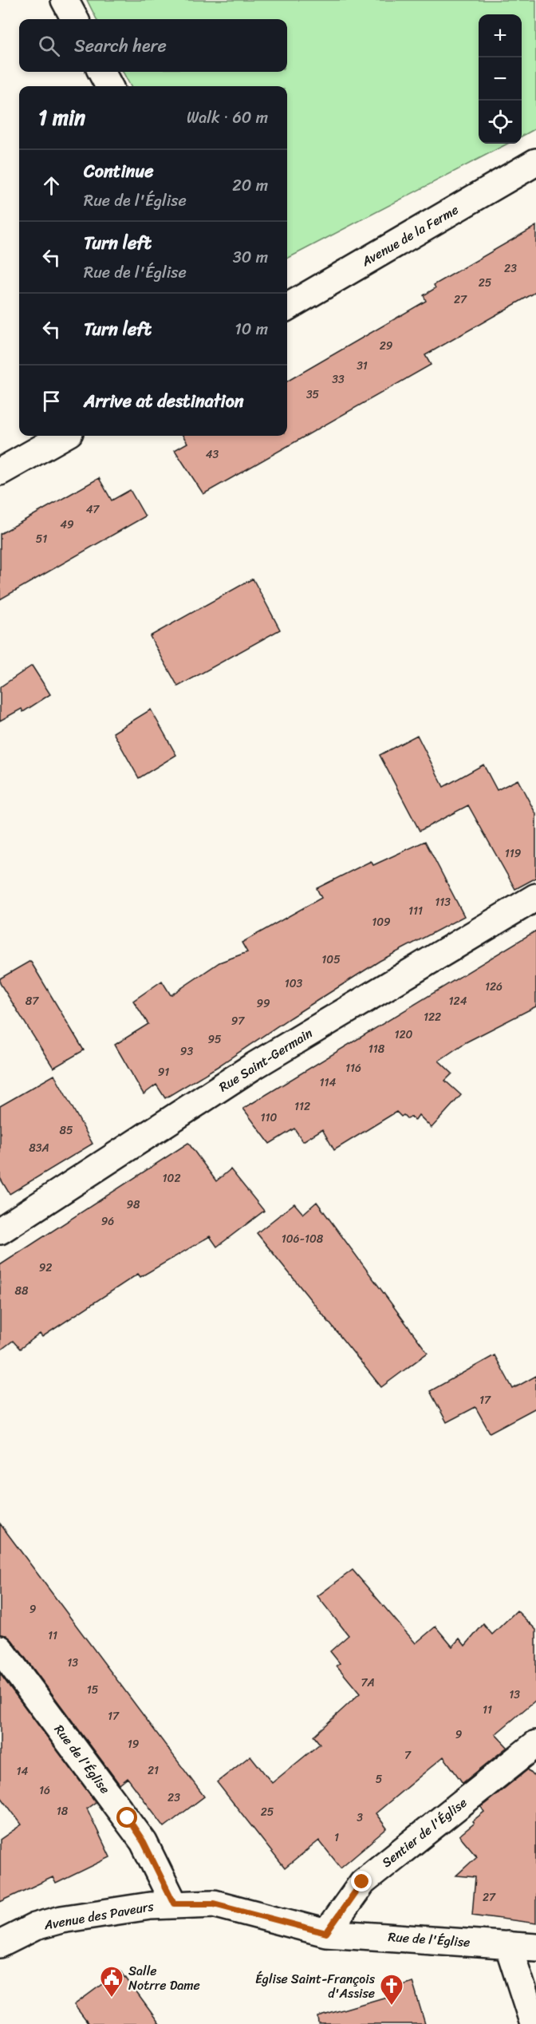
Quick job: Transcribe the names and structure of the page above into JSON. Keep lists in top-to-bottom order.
{
  "streets": {
    "street": [
      "Avenue de la Ferme",
      "Rue Saint-Germain",
      "Rue de l'Église",
      "Sentier de l'Église",
      "Avenue des Paveurs"
    ]
  },
  "crossings": [
    ["Rue de l'Église", "Sentier de l'Église"],
    ["Rue de l'Église", "Avenue des Paveurs"]
  ],
  "places": {
    "public building": ["Salle Notrre Dame"],
    "church": ["Église Saint-François d'Assise"]
  },
  "house_numbers": [
    "23",
    "25",
    "27",
    "29",
    "31",
    "33",
    "35",
    "43",
    "47",
    "49",
    "51",
    "119",
    "113",
    "111",
    "109",
    "105",
    "103",
    "126",
    "87",
    "124",
    "99",
    "122",
    "97",
    "120",
    "95",
    "118",
    "93",
    "116",
    "91",
    "114",
    "112",
    "110",
    "85",
    "83A",
    "102",
    "98",
    "96",
    "106-108",
    "92",
    "88",
    "17",
    "9",
    "11",
    "13",
    "7A",
    "15",
    "13",
    "11",
    "17",
    "9",
    "19",
    "7",
    "21",
    "14",
    "5",
    "16",
    "23",
    "18",
    "25",
    "3",
    "1",
    "27"
  ],
  "page": {
    "map_buttons": ["+", "−"],
    "search": "Search here",
    "heading": ["1 min", "Walk · 60 m"],
    "list": [
      ["Continue", "Rue de l'Église", "20 m"],
      ["Turn left", "Rue de l'Église", "30 m"],
      ["Turn left", "10 m"],
      "Arrive at destination"
    ]
  }
}
